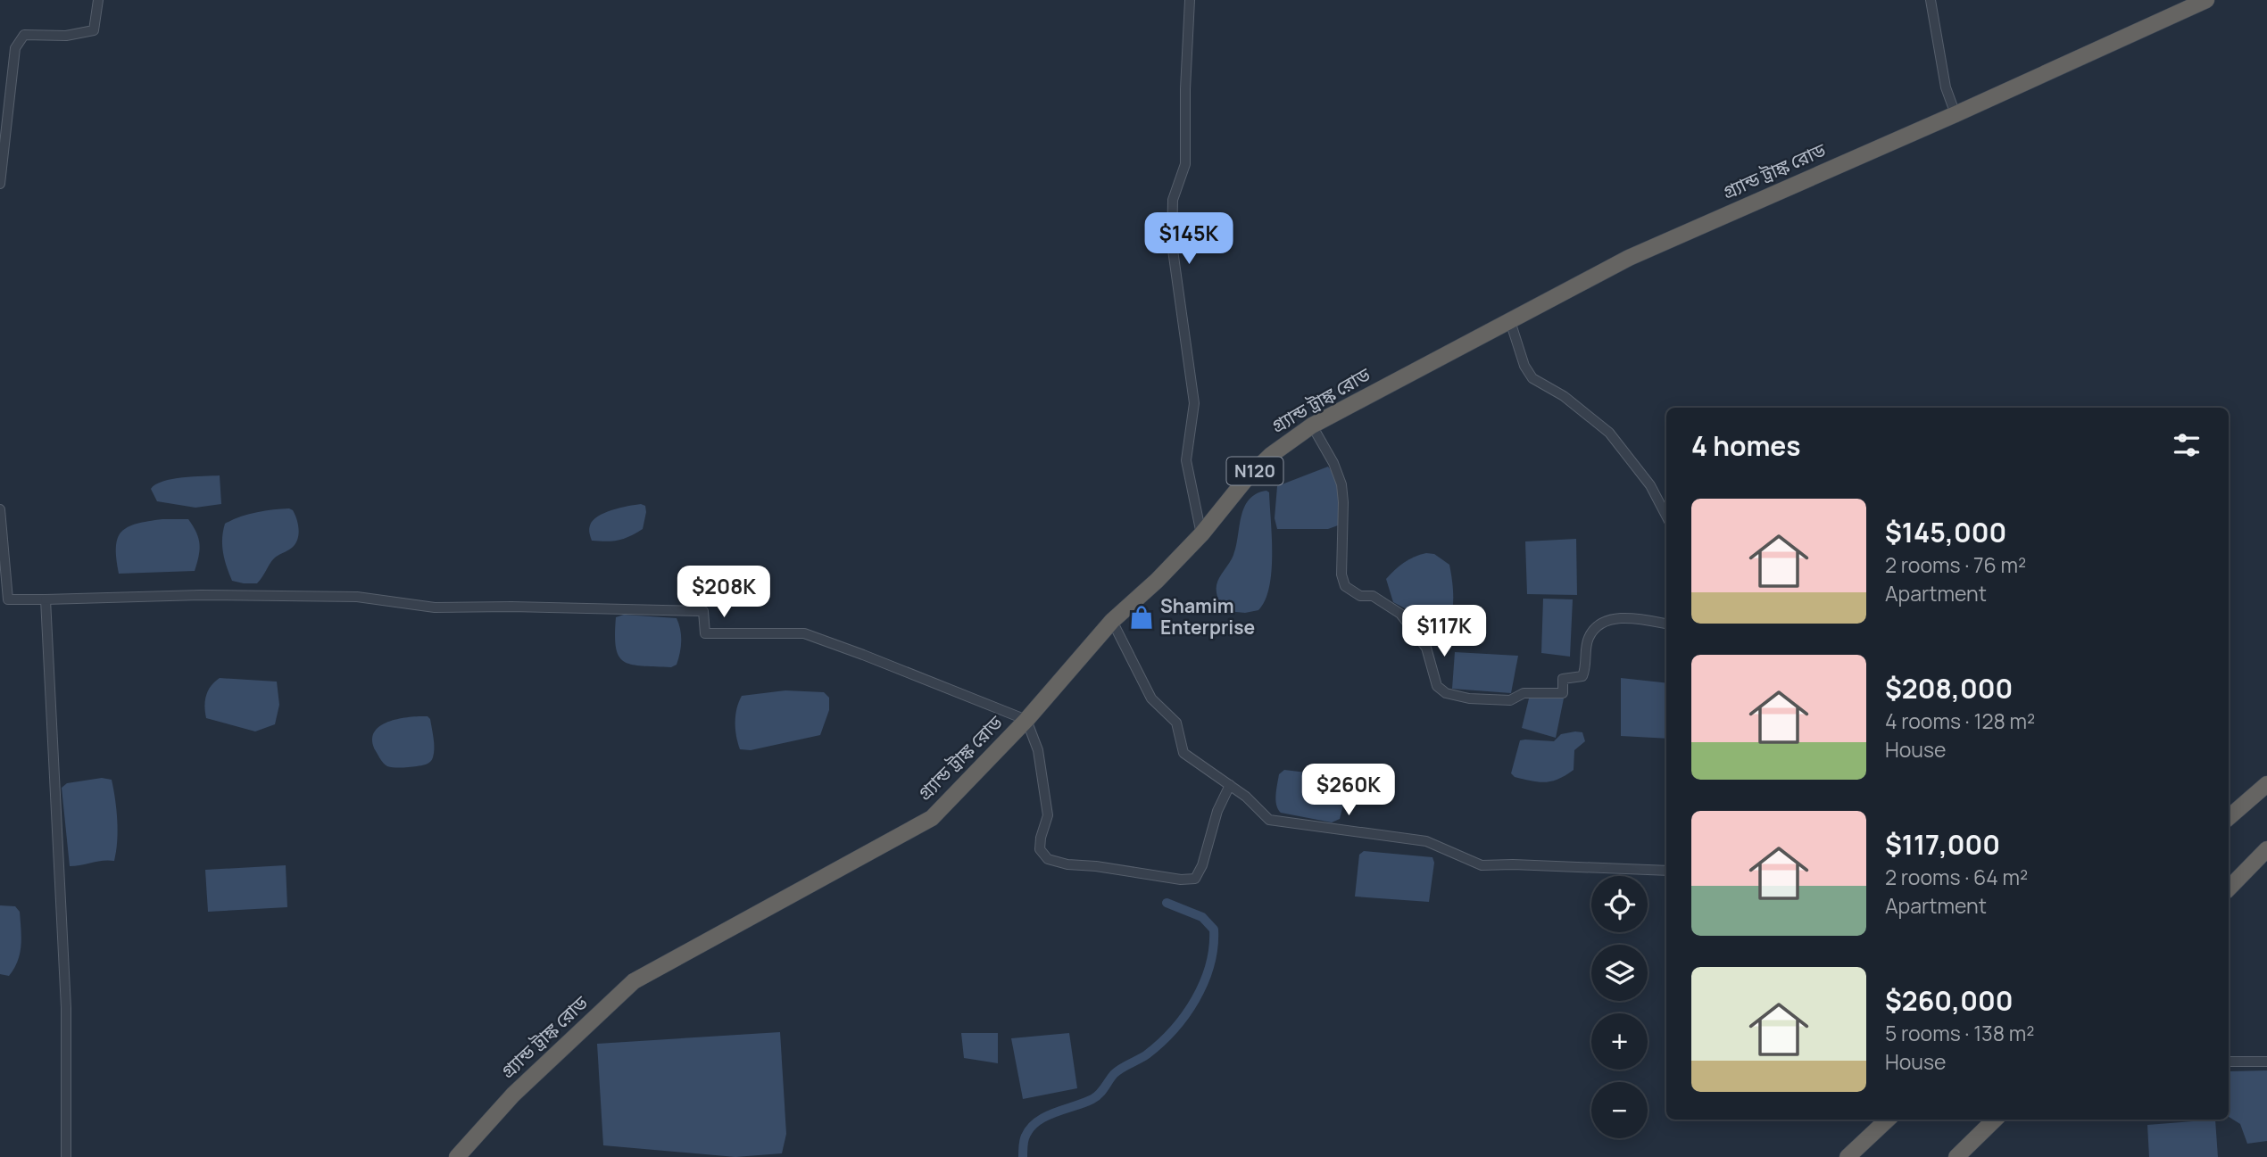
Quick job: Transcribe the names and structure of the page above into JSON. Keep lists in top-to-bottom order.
{
  "streets": {
    "highway": ["গ্র্যান্ড ট্রাঙ্ক রোড", "N120"]
  },
  "places": {
    "shop": ["Shamim Enterprise"]
  },
  "page": {
    "price": [
      "$145K",
      "$208K",
      "$117K",
      "$260K"
    ],
    "heading": "4 homes",
    "list": [
      {
        "name": "$145,000",
        "note": "2 rooms · 76 m² · Apartment"
      },
      {
        "name": "$208,000",
        "note": "4 rooms · 128 m² · House"
      },
      {
        "name": "$117,000",
        "note": "2 rooms · 64 m² · Apartment"
      },
      {
        "name": "$260,000",
        "note": "5 rooms · 138 m² · House"
      }
    ],
    "map_buttons": ["+", "−"]
  }
}
